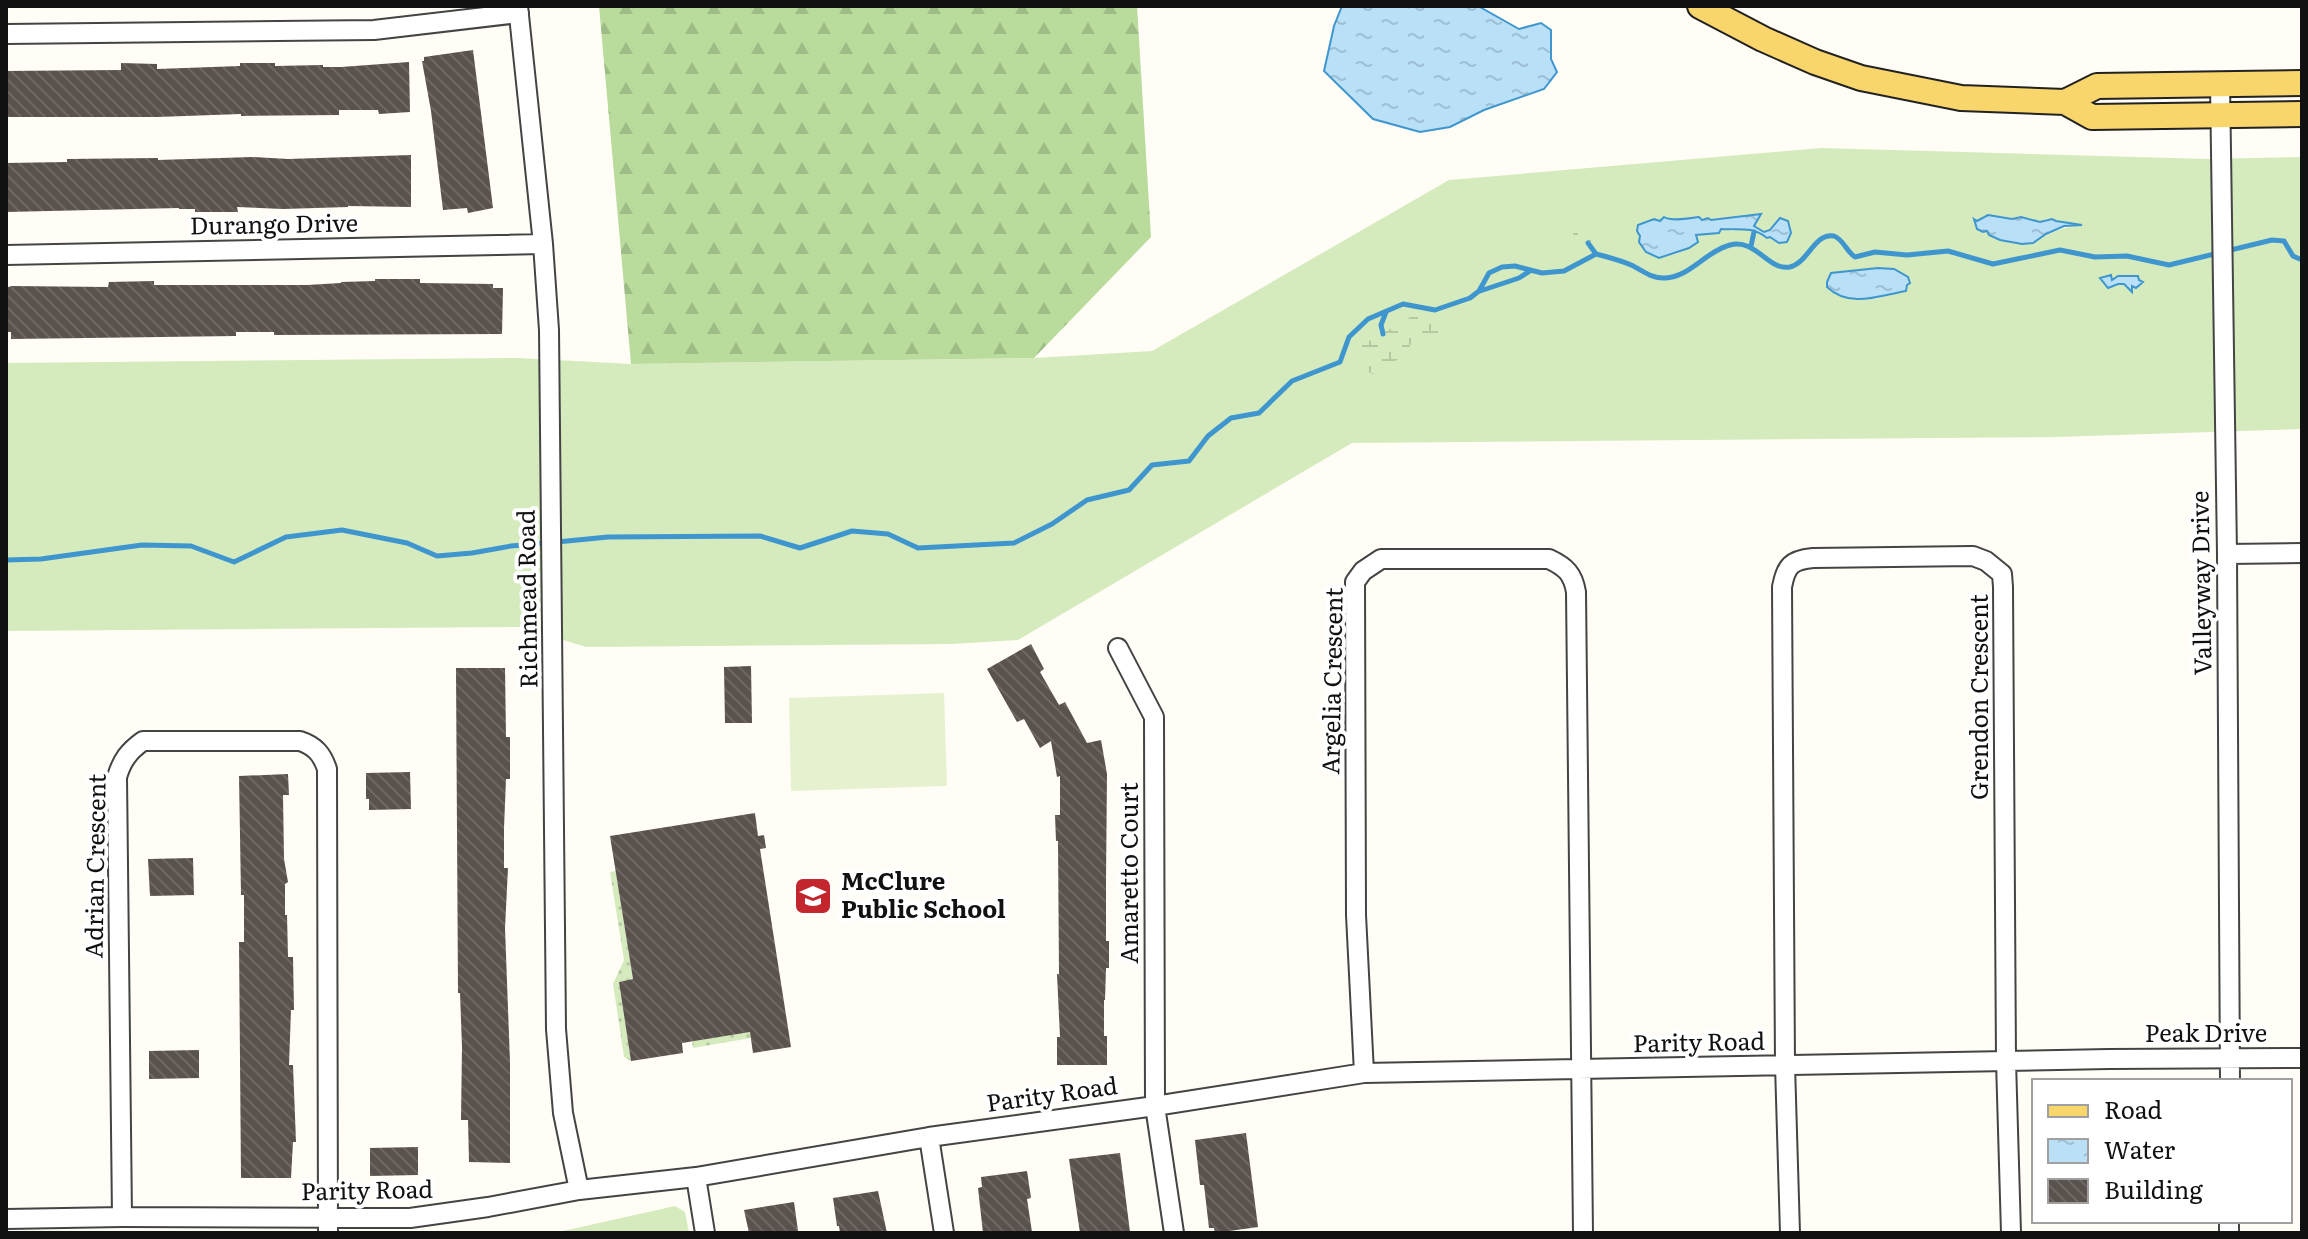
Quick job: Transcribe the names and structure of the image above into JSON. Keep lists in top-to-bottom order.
{
  "streets": {
    "street": [
      "Durango Drive",
      "Valleyway Drive",
      "Richmead Road",
      "Argelia Crescent",
      "Grendon Crescent",
      "Adrian Crescent",
      "Amaretto Court",
      "Peak Drive",
      "Parity Road"
    ]
  },
  "crossings": [
    ["Durango Drive", "Richmead Road"],
    ["Valleyway Drive", "Peak Drive"],
    ["Richmead Road", "Parity Road"],
    ["Argelia Crescent", "Parity Road"],
    ["Grendon Crescent", "Parity Road"],
    ["Adrian Crescent", "Parity Road"],
    ["Amaretto Court", "Parity Road"],
    ["Peak Drive", "Parity Road"]
  ],
  "places": {
    "school or university": ["McClure Public School"]
  },
  "legend": ["Road", "Water", "Building"]
}
